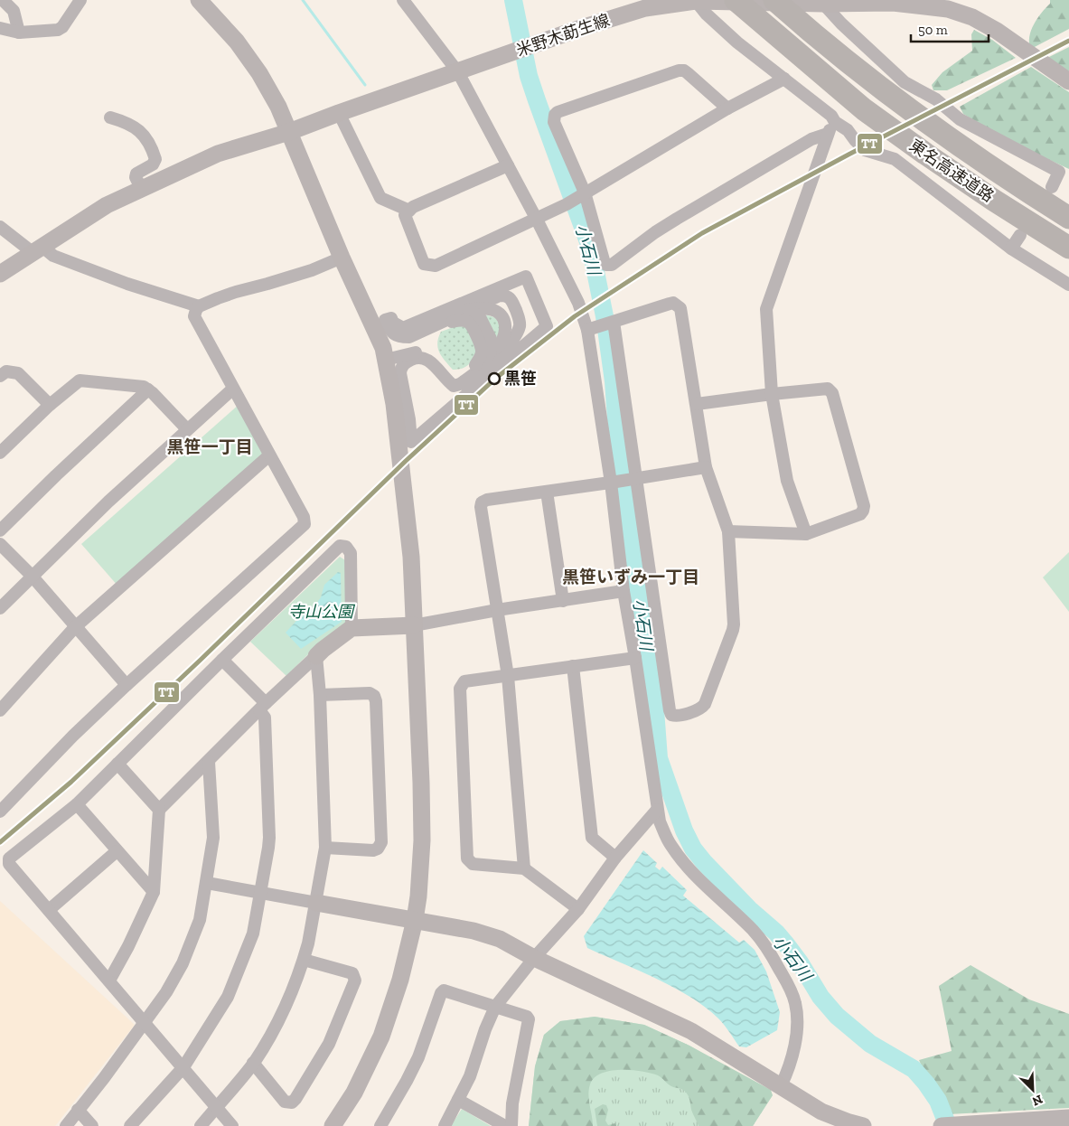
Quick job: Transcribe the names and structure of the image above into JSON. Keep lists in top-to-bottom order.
{
  "streets": {
    "highway": ["東名高速道路"],
    "street": ["米野木莇生線"]
  },
  "crossings": [
    ["米野木莇生線", "東名高速道路"]
  ],
  "districts": ["黒笹一丁目", "黒笹いずみ一丁目"],
  "water": ["小石川"],
  "parks": ["寺山公園"],
  "places": ["黒笹"],
  "lines": ["transit line TT"],
  "scale_bar": "50 m",
  "north": "bottom right"
}
